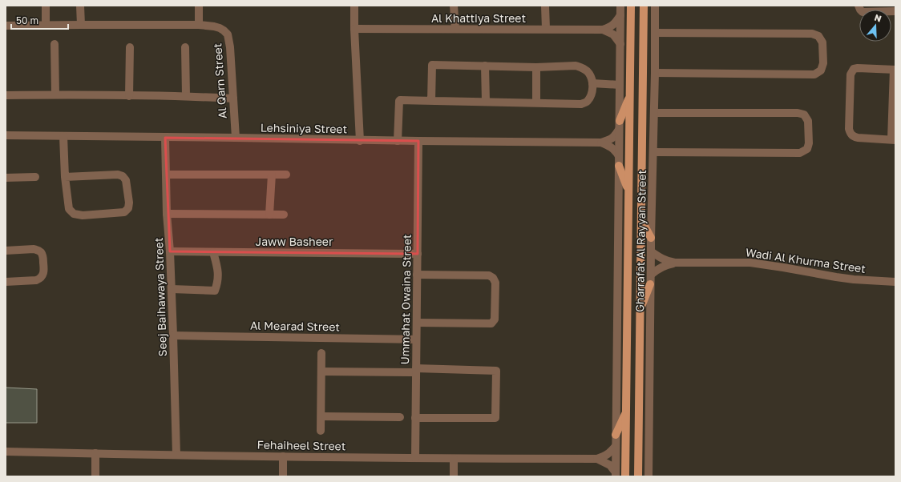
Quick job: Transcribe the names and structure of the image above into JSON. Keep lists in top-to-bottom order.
{
  "streets": {
    "main road": ["Gharrafat Al Rayyan Street"],
    "street": [
      "Al Khattiya Street",
      "Al Qarn Street",
      "Lehsiniya Street",
      "Jaww Basheer",
      "Wadi Al Khurma Street",
      "Seej Baihawaya Street",
      "Ummahat Owaina Street",
      "Al Mearad Street",
      "Fehaiheel Street"
    ]
  },
  "crossings": [
    ["Al Khattiya Street", "Gharrafat Al Rayyan Street"],
    ["Al Qarn Street", "Lehsiniya Street"],
    ["Lehsiniya Street", "Gharrafat Al Rayyan Street"],
    ["Lehsiniya Street", "Seej Baihawaya Street"],
    ["Lehsiniya Street", "Ummahat Owaina Street"],
    ["Jaww Basheer", "Seej Baihawaya Street"],
    ["Jaww Basheer", "Ummahat Owaina Street"],
    ["Gharrafat Al Rayyan Street", "Wadi Al Khurma Street"],
    ["Gharrafat Al Rayyan Street", "Fehaiheel Street"],
    ["Seej Baihawaya Street", "Al Mearad Street"],
    ["Seej Baihawaya Street", "Fehaiheel Street"],
    ["Ummahat Owaina Street", "Al Mearad Street"],
    ["Ummahat Owaina Street", "Fehaiheel Street"]
  ],
  "scale_bar": "50 m",
  "north": "top"
}
